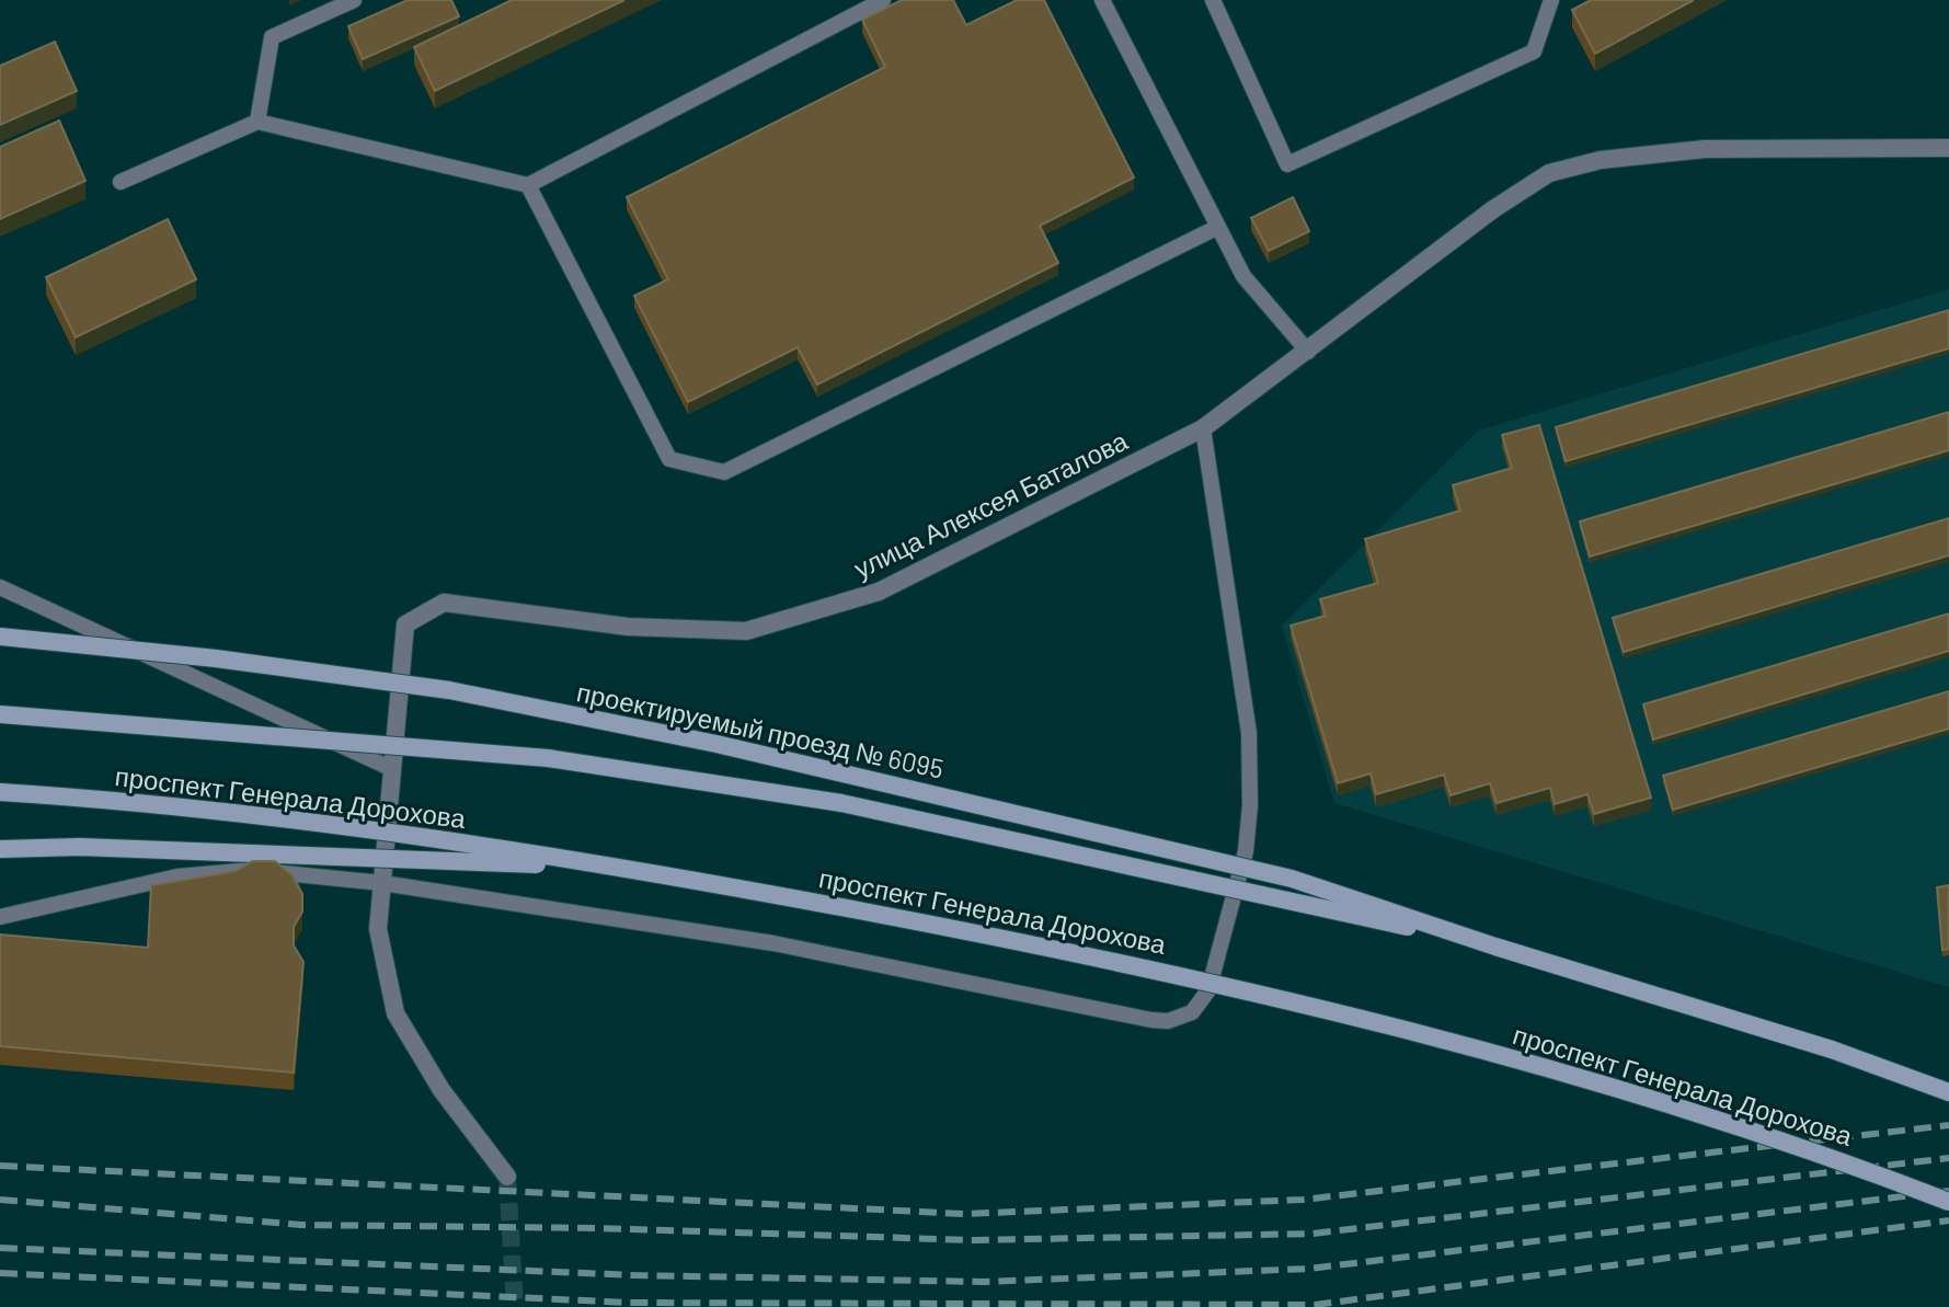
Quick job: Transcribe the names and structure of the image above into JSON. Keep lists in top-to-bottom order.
{
  "streets": {
    "main road": ["проектируемый проезд № 6095", "проспект Генерала Дорохова"],
    "street": ["улица Алексея Баталова"]
  },
  "crossings": [
    ["проектируемый проезд № 6095", "проспект Генерала Дорохова"]
  ]
}
